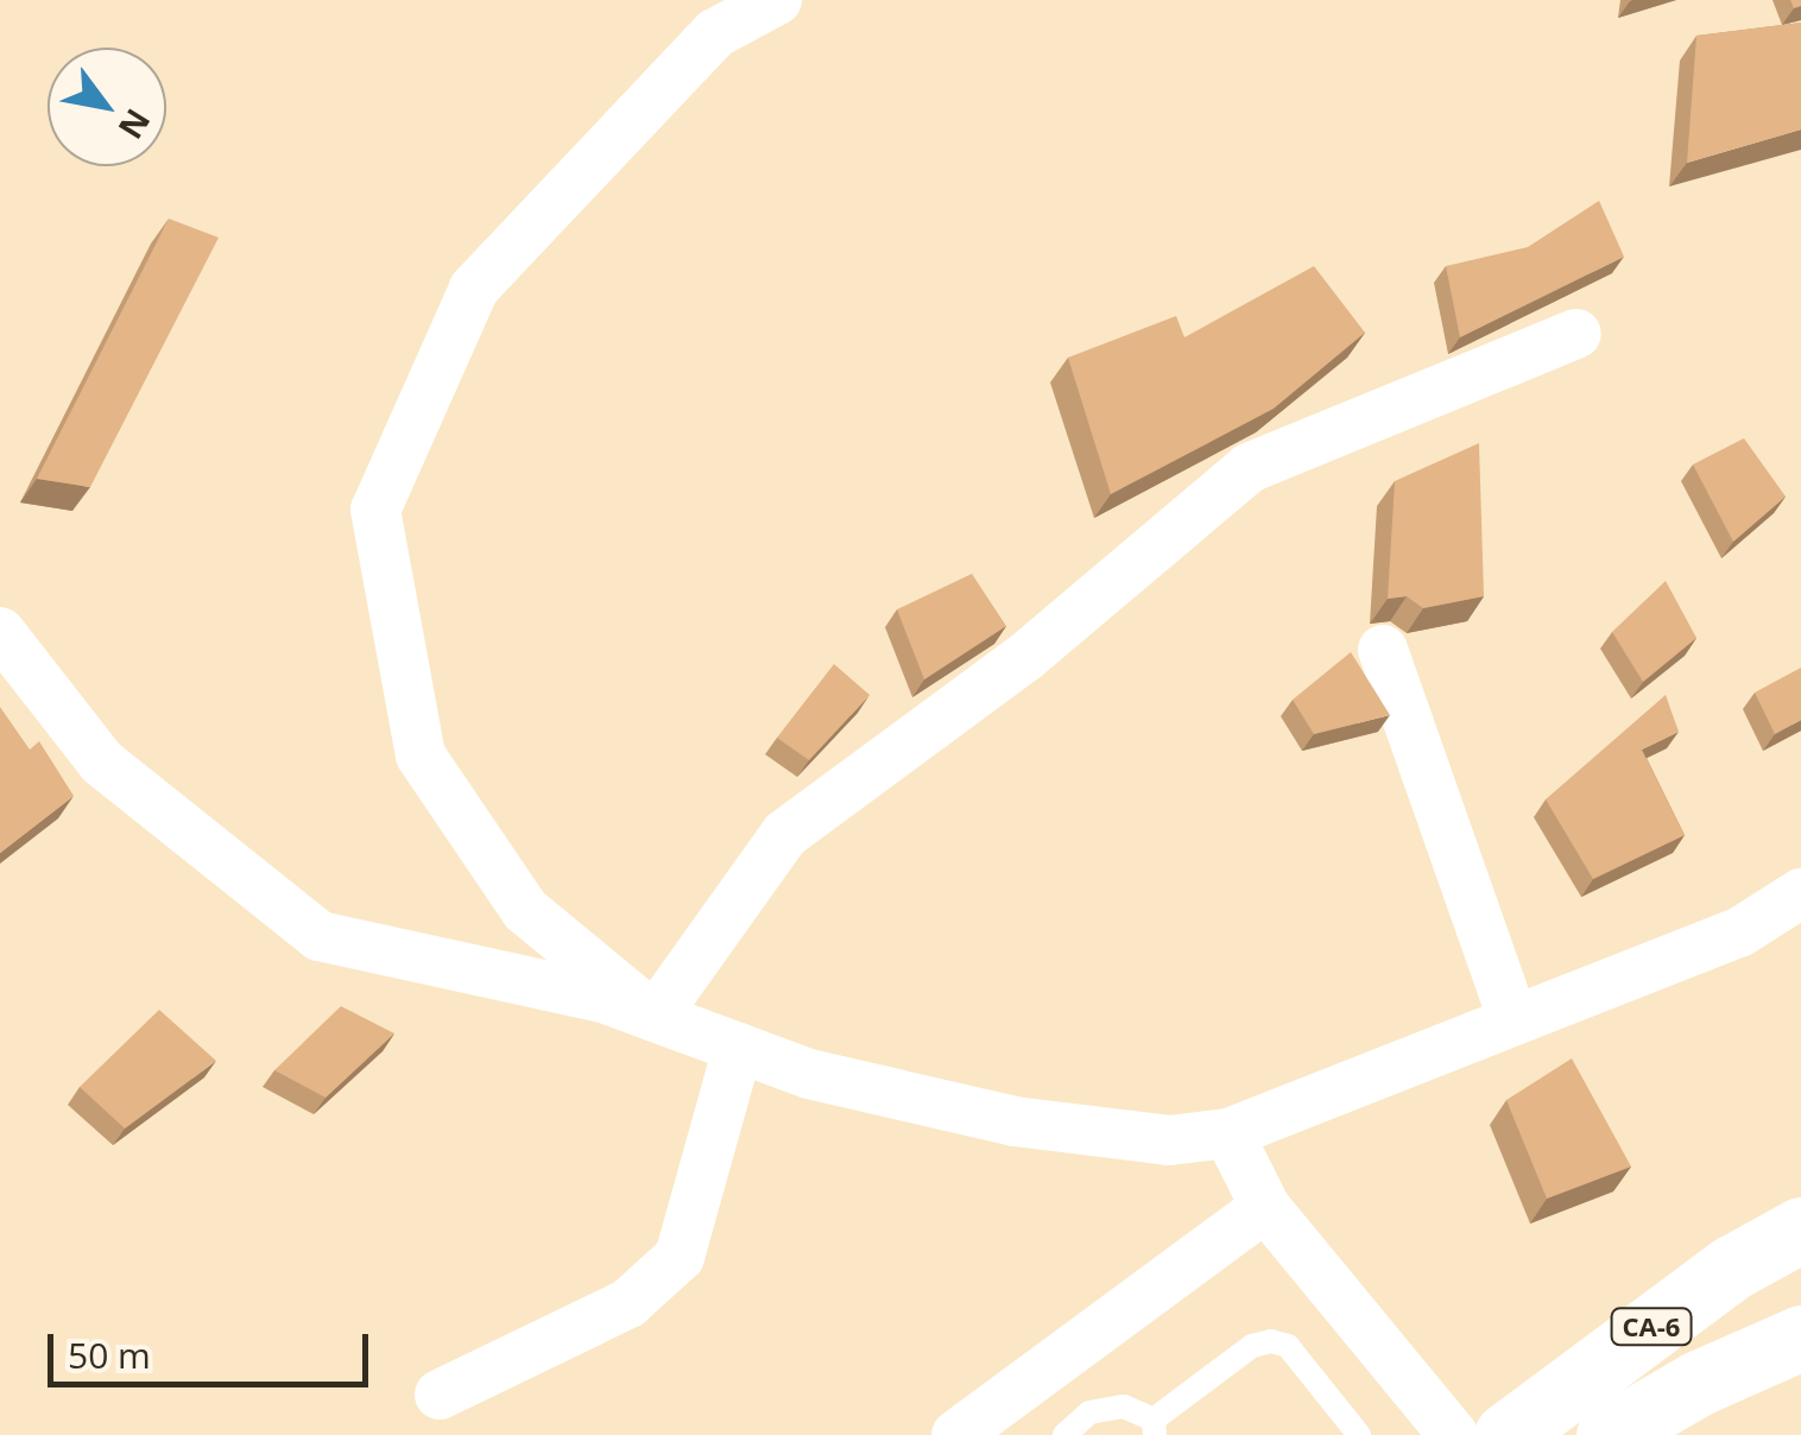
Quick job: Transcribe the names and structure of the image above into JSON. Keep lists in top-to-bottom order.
{
  "streets": {
    "highway": ["CA-6"]
  },
  "scale_bar": "50 m",
  "north": "bottom right"
}
